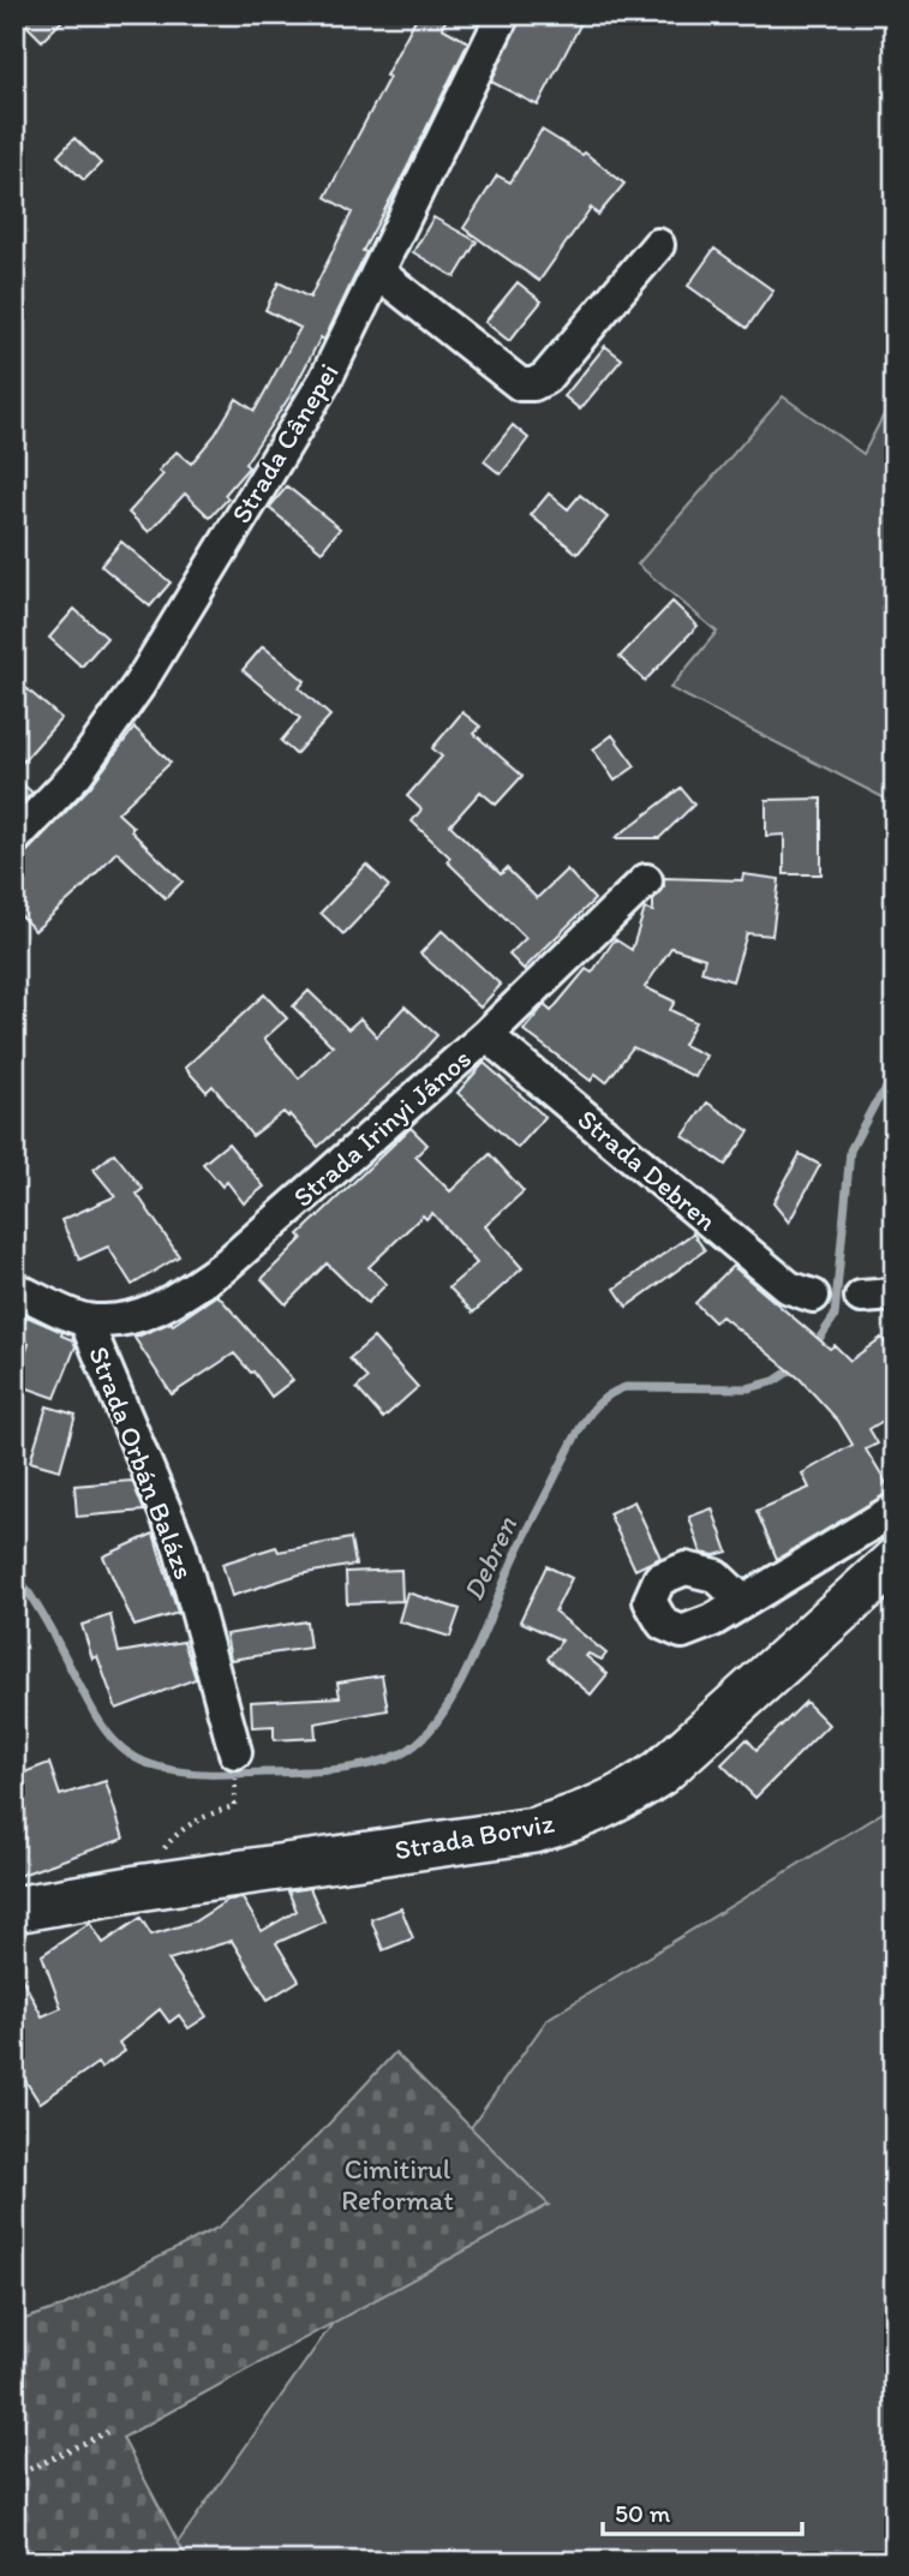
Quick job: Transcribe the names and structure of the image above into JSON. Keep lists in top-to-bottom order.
{
  "streets": {
    "main road": ["Strada Borviz"],
    "street": [
      "Strada Cânepei",
      "Strada Irinyi János",
      "Strada Debren",
      "Strada Orbán Balázs"
    ]
  },
  "crossings": [
    ["Strada Irinyi János", "Strada Debren"],
    ["Strada Irinyi János", "Strada Orbán Balázs"]
  ],
  "water": ["Debren"],
  "parks": ["Cimitirul Reformat"],
  "scale_bar": "50 m"
}
